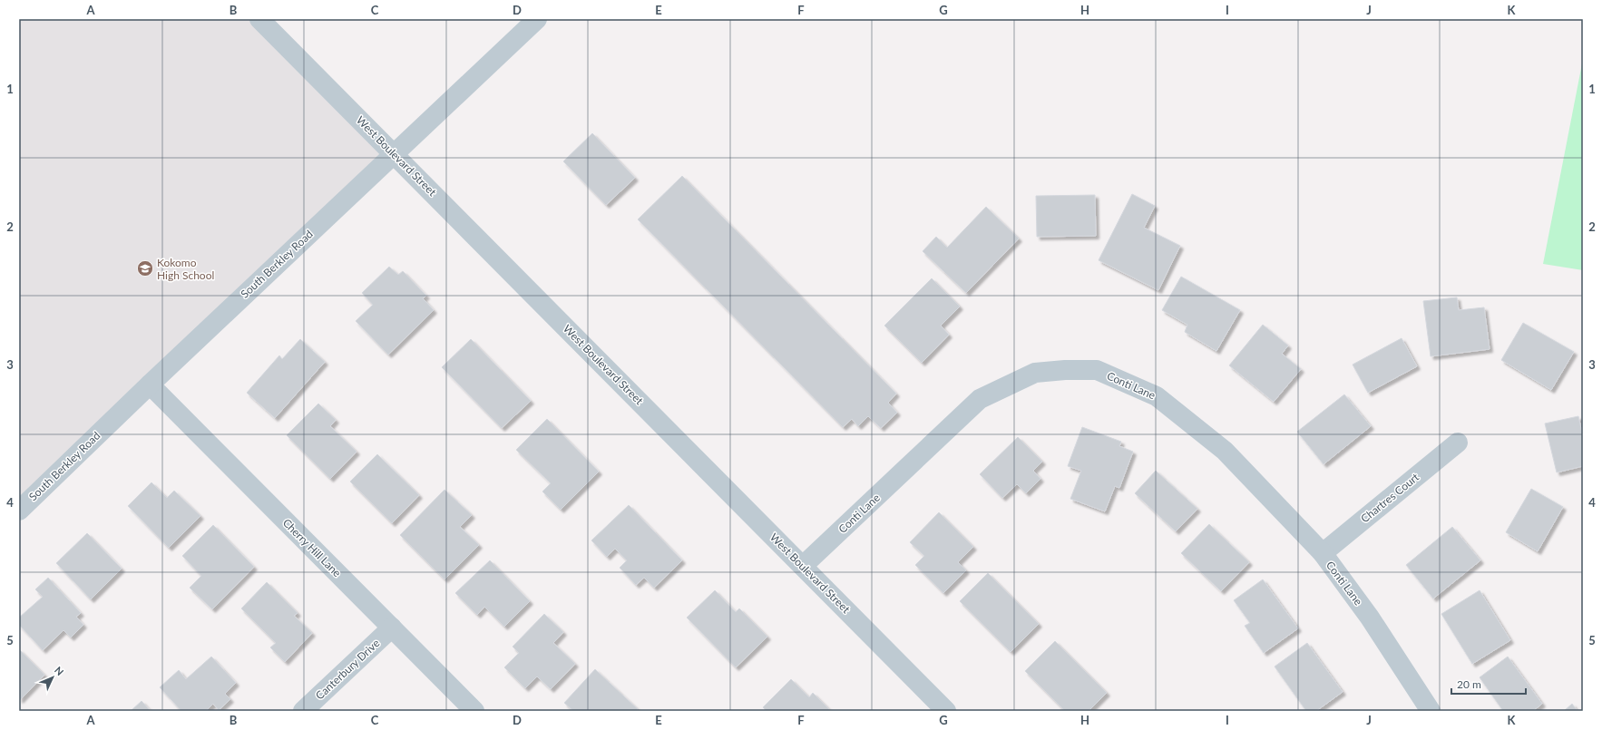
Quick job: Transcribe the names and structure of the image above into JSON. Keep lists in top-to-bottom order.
{
  "streets": {
    "street": [
      "West Boulevard Street",
      "South Berkley Road",
      "Conti Lane",
      "Chartres Court",
      "Cherry Hill Lane",
      "Canterbury Drive"
    ]
  },
  "crossings": [
    ["West Boulevard Street", "South Berkley Road"],
    ["West Boulevard Street", "Conti Lane"],
    ["South Berkley Road", "Cherry Hill Lane"],
    ["Conti Lane", "Chartres Court"],
    ["Cherry Hill Lane", "Canterbury Drive"]
  ],
  "places": {
    "school or university": ["Kokomo High School"]
  },
  "scale_bar": "20 m",
  "north": "top right",
  "grid": {
    "columns": [
      "A",
      "B",
      "C",
      "D",
      "E",
      "F",
      "G",
      "H",
      "I",
      "J",
      "K"
    ],
    "rows": [
      "1",
      "2",
      "3",
      "4",
      "5"
    ]
  }
}
